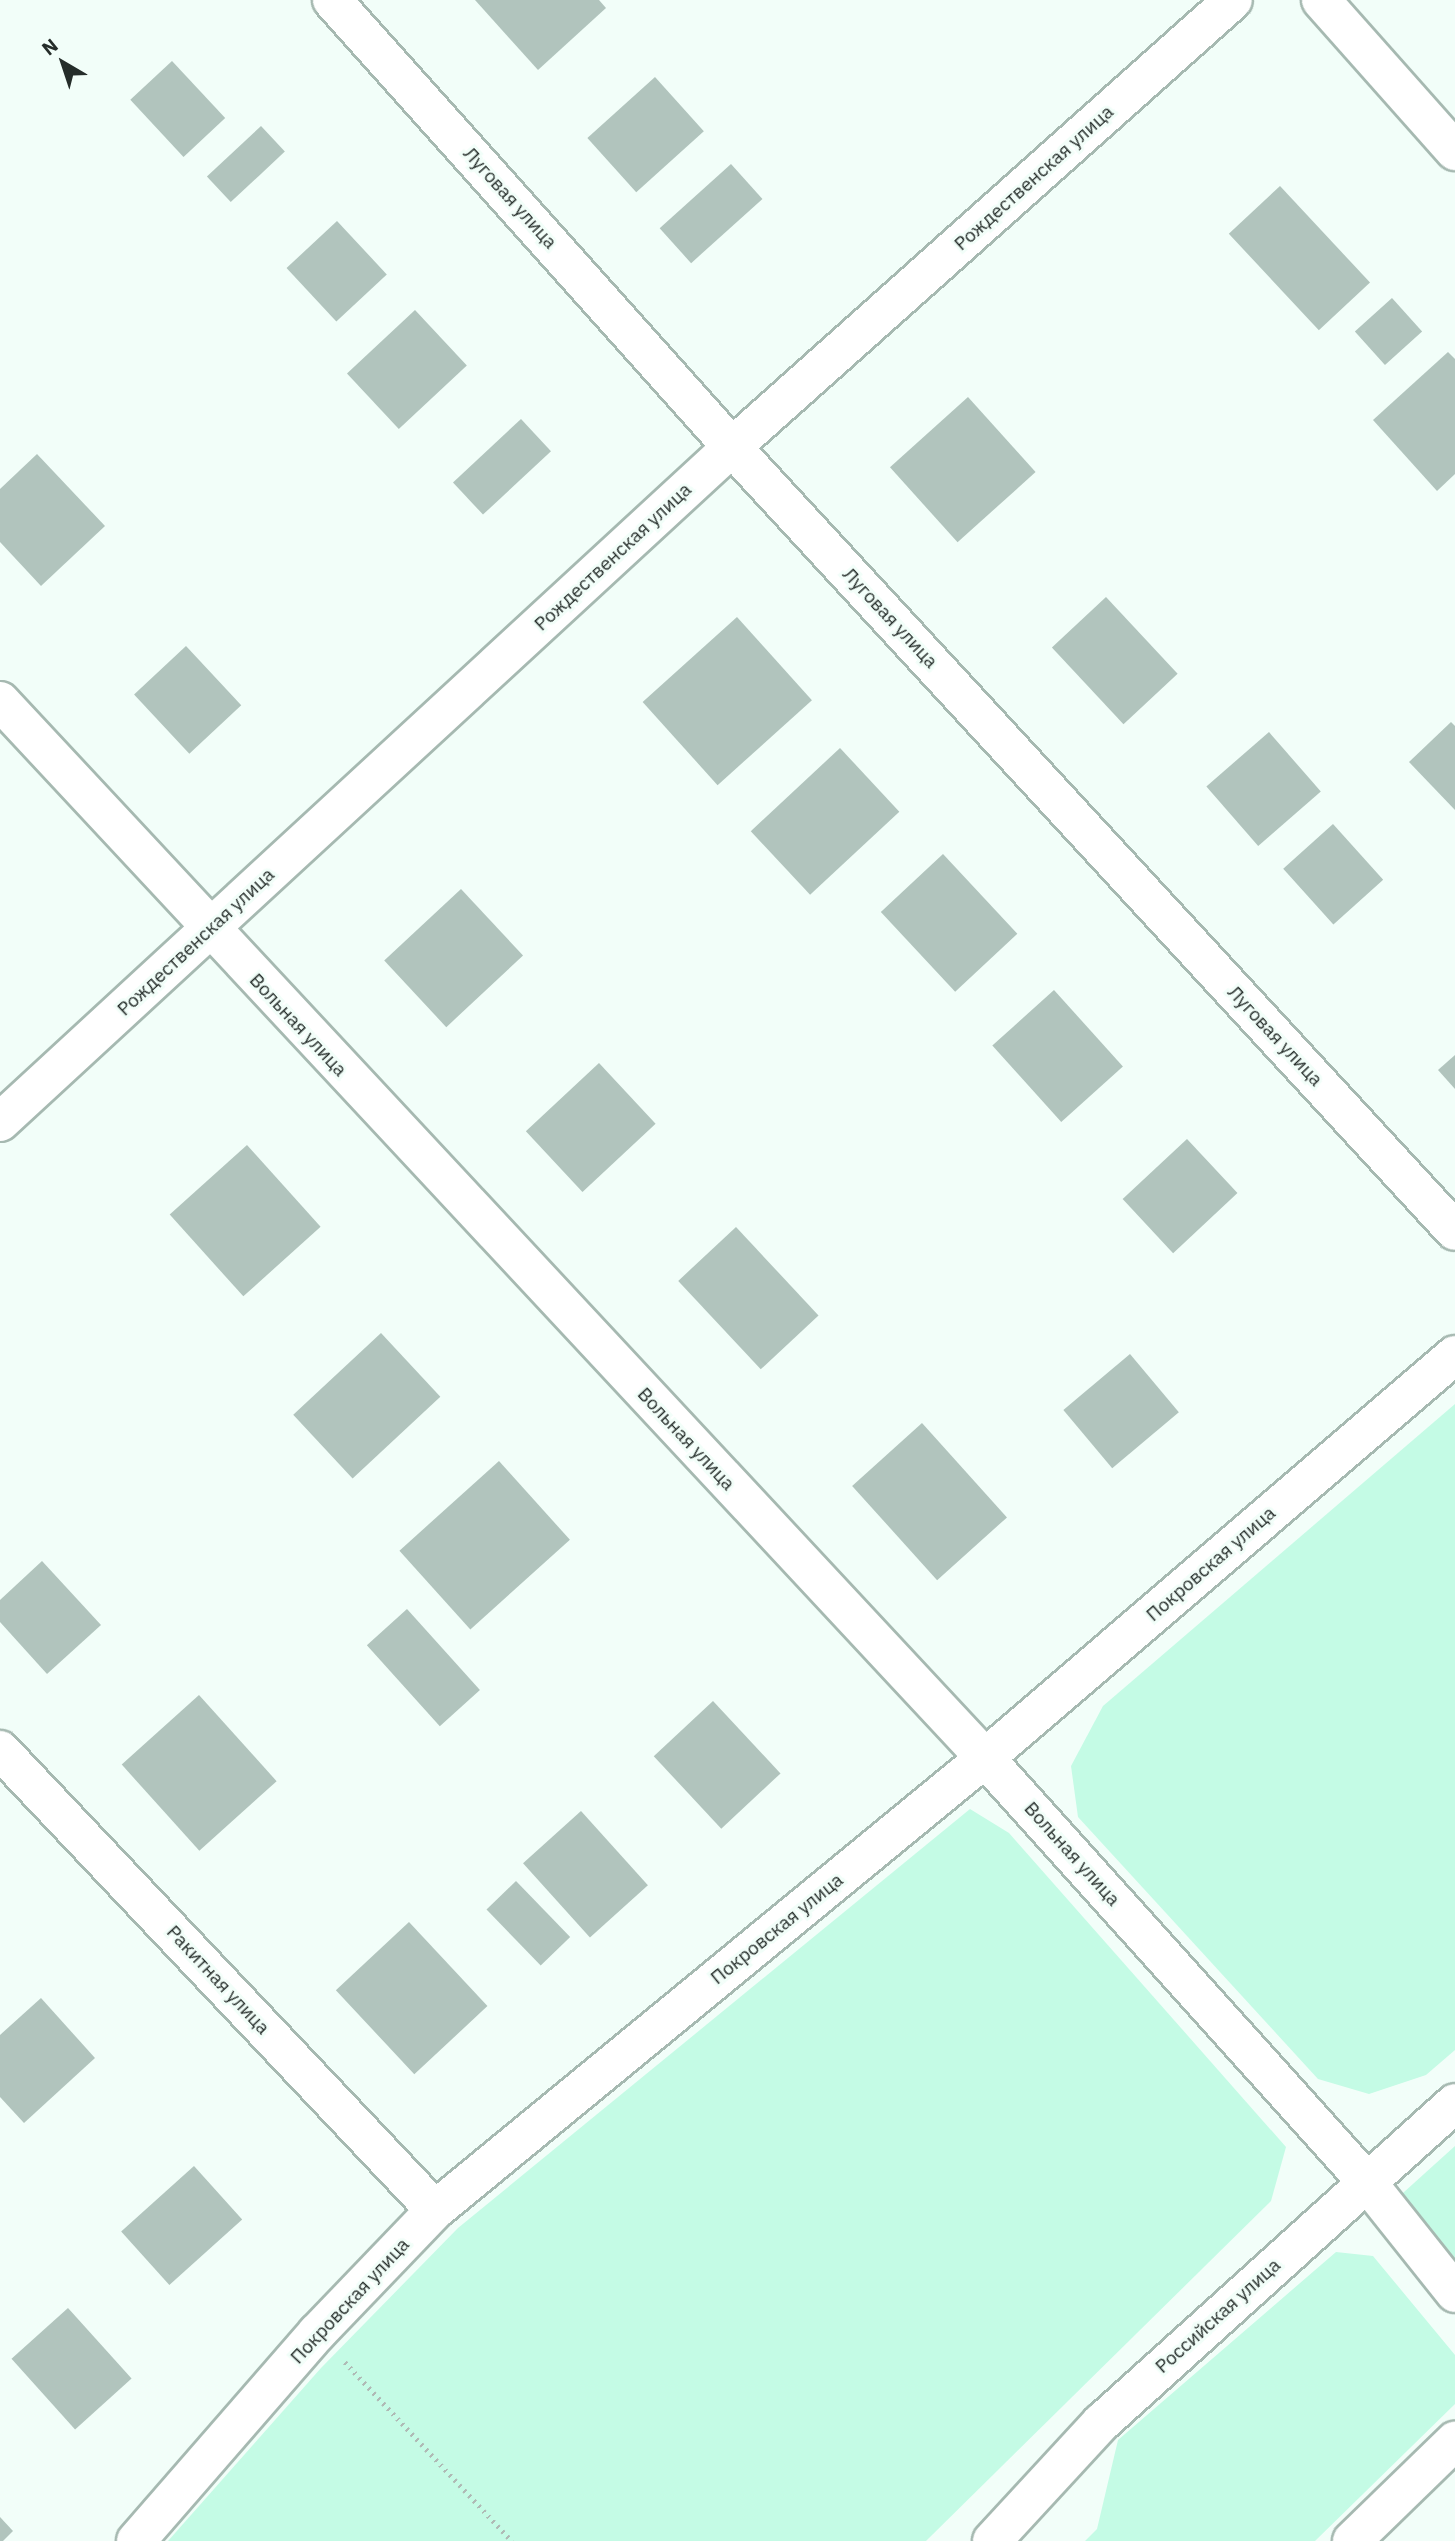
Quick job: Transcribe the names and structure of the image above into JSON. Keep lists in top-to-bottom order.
{
  "streets": {
    "street": [
      "Рождественская улица",
      "Луговая улица",
      "Вольная улица",
      "Покровская улица",
      "Ракитная улица",
      "Российская улица"
    ]
  },
  "crossings": [
    ["Рождественская улица", "Луговая улица"],
    ["Рождественская улица", "Вольная улица"],
    ["Вольная улица", "Покровская улица"],
    ["Вольная улица", "Российская улица"],
    ["Покровская улица", "Ракитная улица"]
  ],
  "north": "top left"
}
